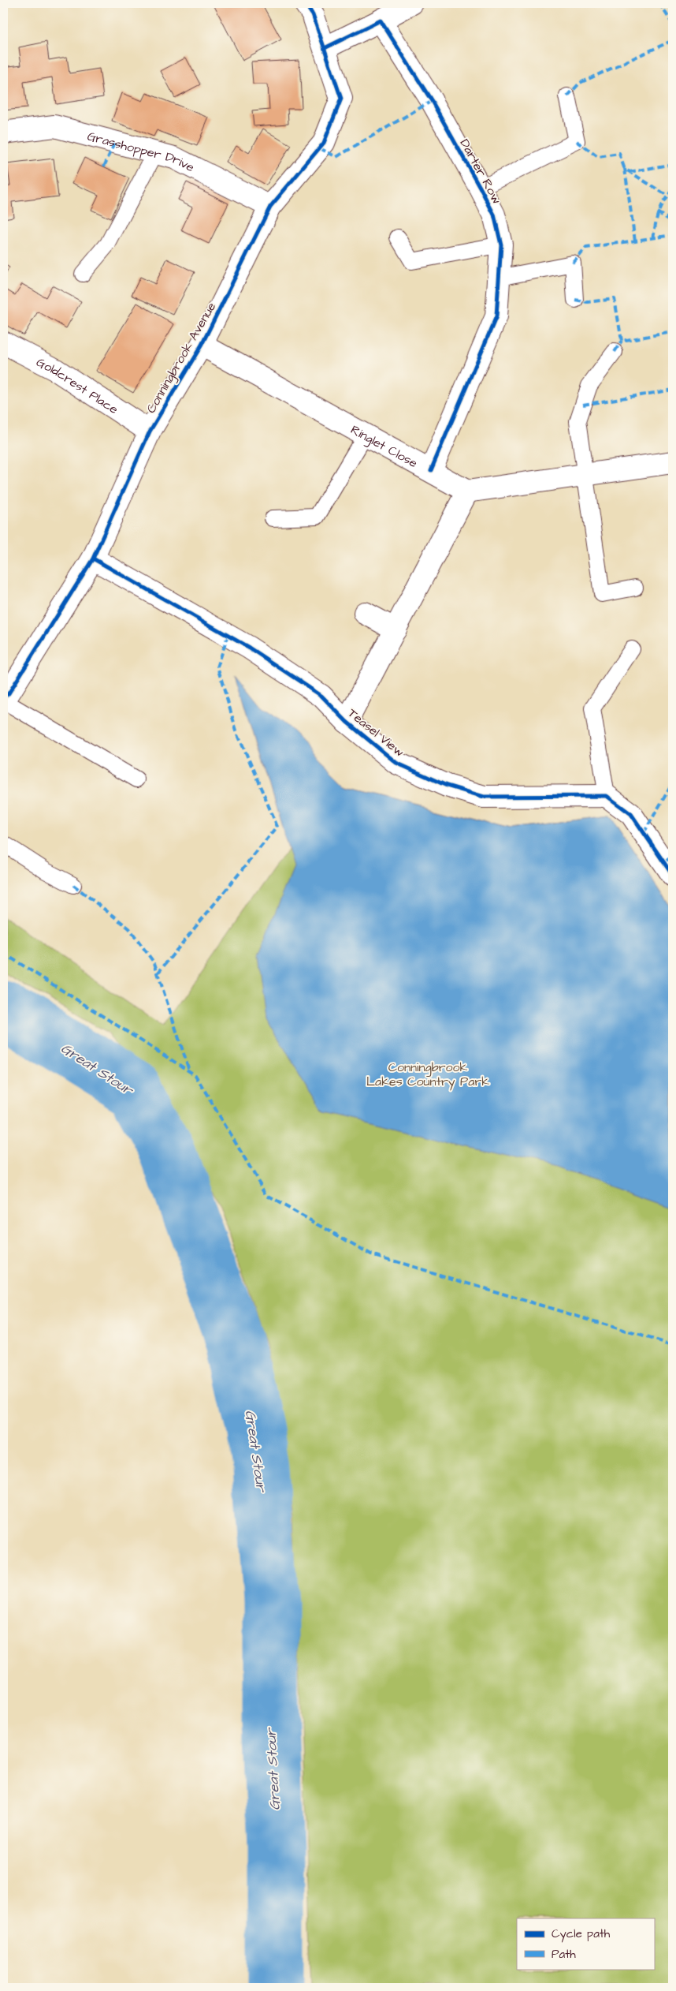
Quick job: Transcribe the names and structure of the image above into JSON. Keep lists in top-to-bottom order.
{
  "streets": {
    "street": [
      "Grasshopper Drive",
      "Darter Row",
      "Conningbrook Avenue",
      "Goldcrest Place",
      "Ringlet Close",
      "Teasel View"
    ]
  },
  "crossings": [
    ["Grasshopper Drive", "Conningbrook Avenue"],
    ["Darter Row", "Ringlet Close"],
    ["Conningbrook Avenue", "Goldcrest Place"],
    ["Conningbrook Avenue", "Ringlet Close"],
    ["Conningbrook Avenue", "Teasel View"],
    ["Ringlet Close", "Teasel View"]
  ],
  "water": ["Great Stour"],
  "parks": ["Conningbrook Lakes Country Park"],
  "legend": ["Cycle path", "Path"]
}
